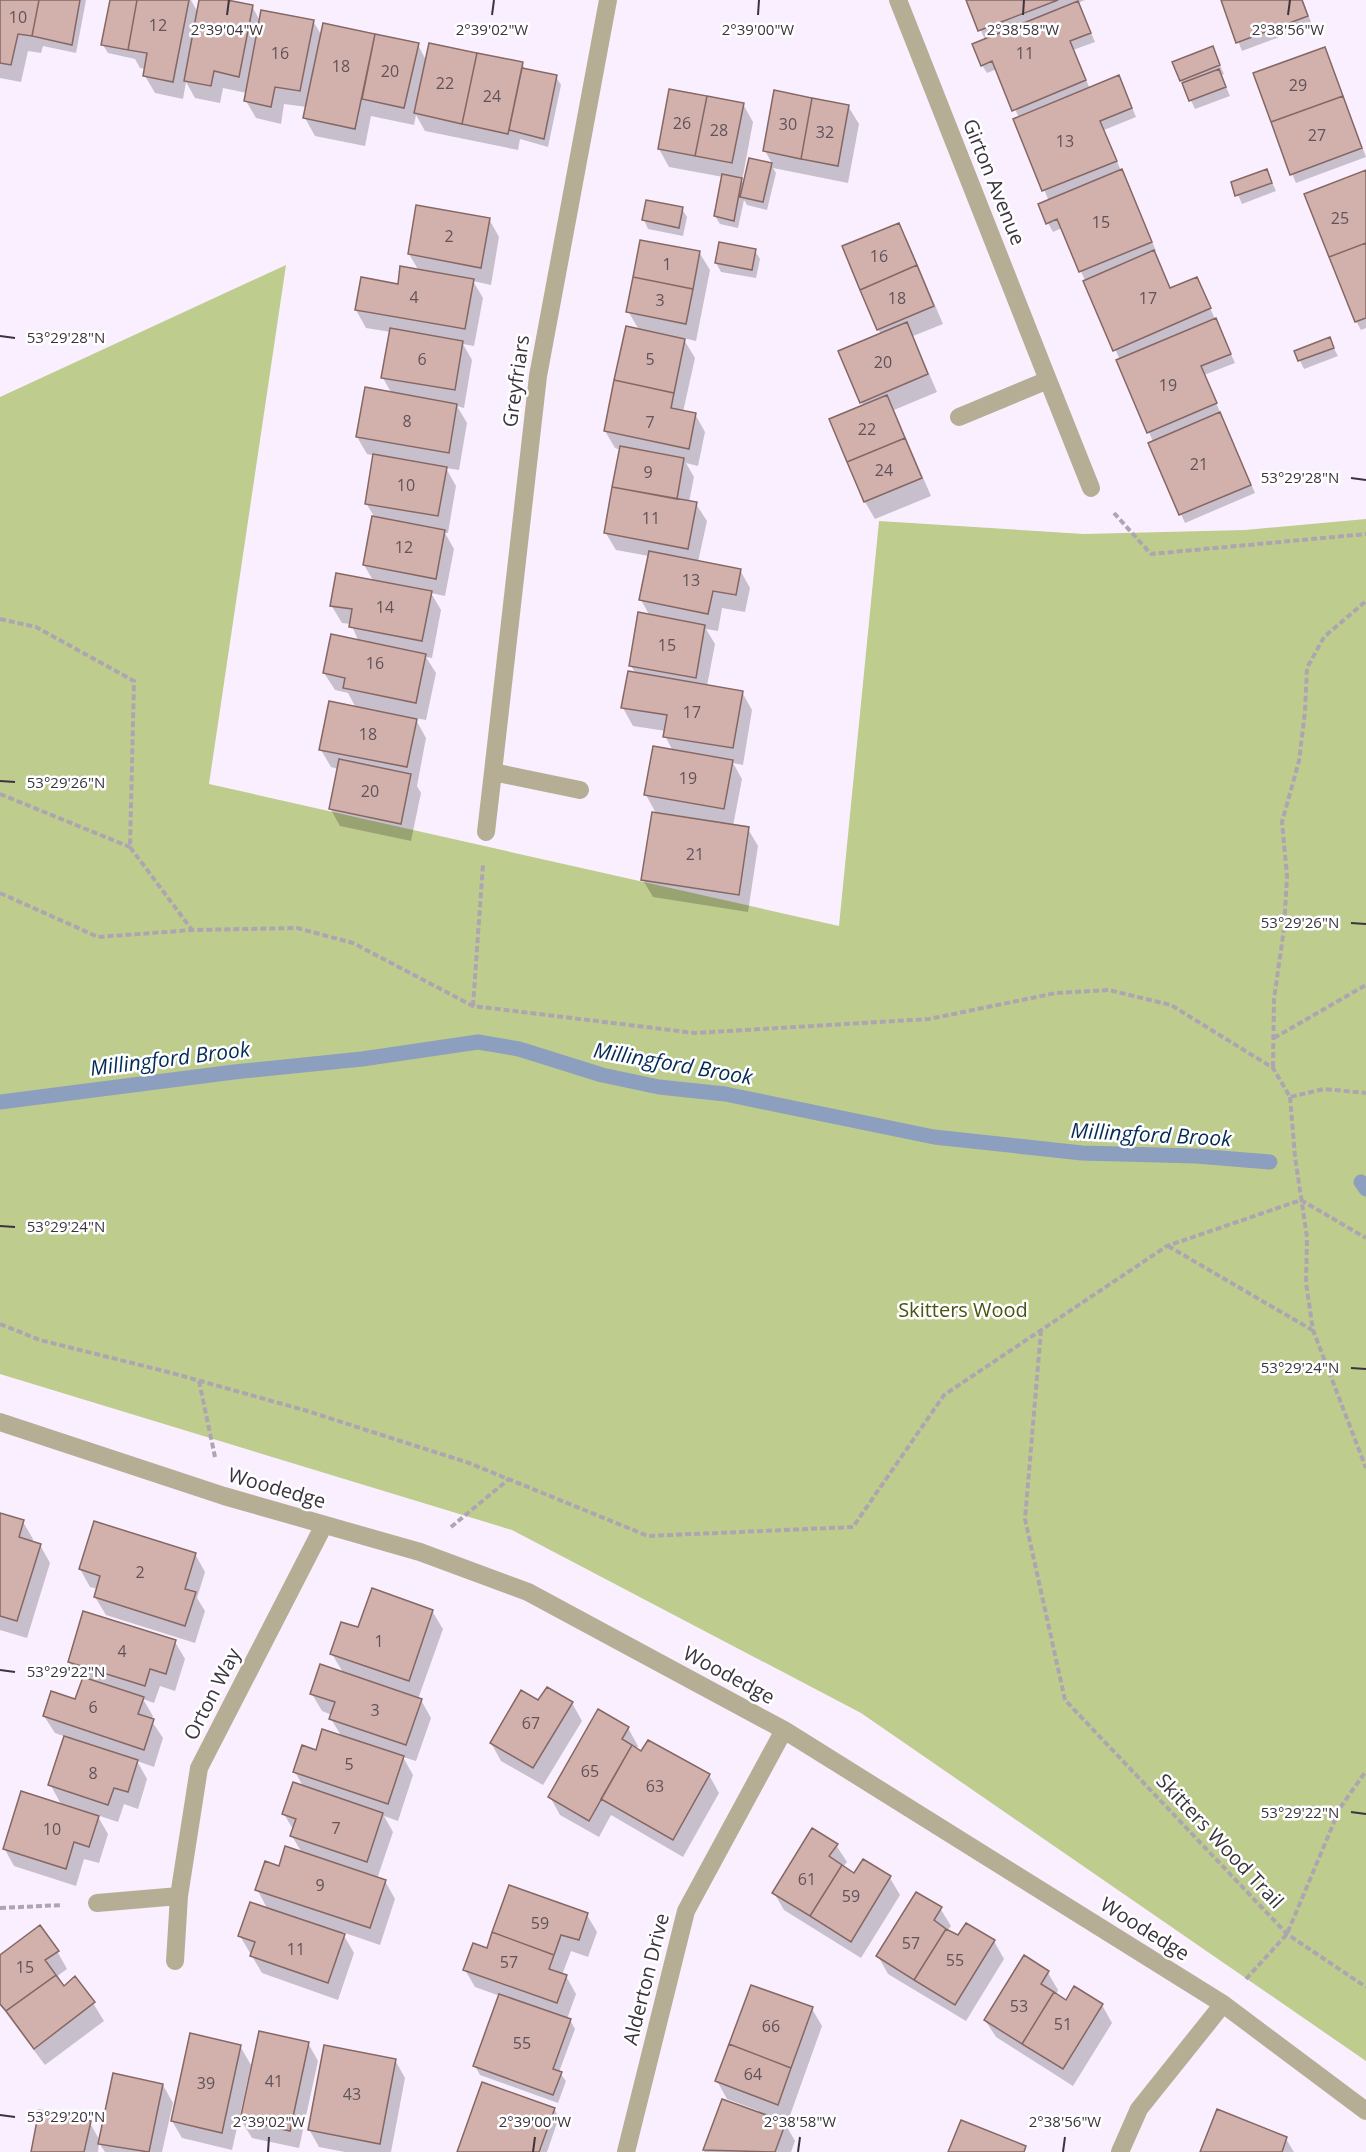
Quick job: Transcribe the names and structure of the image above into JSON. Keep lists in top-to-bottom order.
{
  "streets": {
    "street": [
      "Girton Avenue",
      "Greyfriars",
      "Woodedge",
      "Orton Way",
      "Alderton Drive"
    ],
    "path": ["Skitters Wood Trail"]
  },
  "crossings": [
    ["Woodedge", "Orton Way"],
    ["Woodedge", "Alderton Drive"]
  ],
  "water": ["Millingford Brook"],
  "parks": ["Skitters Wood"],
  "house_numbers": [
    "10",
    "12",
    "16",
    "11",
    "18",
    "20",
    "22",
    "29",
    "24",
    "26",
    "30",
    "28",
    "32",
    "27",
    "13",
    "25",
    "15",
    "2",
    "16",
    "1",
    "4",
    "18",
    "17",
    "3",
    "6",
    "5",
    "20",
    "19",
    "8",
    "7",
    "22",
    "21",
    "24",
    "9",
    "10",
    "11",
    "12",
    "13",
    "14",
    "15",
    "16",
    "17",
    "18",
    "19",
    "20",
    "21",
    "2",
    "1",
    "4",
    "6",
    "3",
    "67",
    "5",
    "65",
    "8",
    "63",
    "7",
    "10",
    "61",
    "9",
    "59",
    "59",
    "57",
    "11",
    "55",
    "57",
    "15",
    "53",
    "51",
    "66",
    "55",
    "64",
    "41",
    "39",
    "43"
  ],
  "coordinates": [
    "2°39'04\"W",
    "2°39'02\"W",
    "2°39'00\"W",
    "2°38'58\"W",
    "2°38'56\"W",
    "53°29'28\"N",
    "53°29'26\"N",
    "53°29'24\"N",
    "53°29'22\"N",
    "53°29'20\"N"
  ]
}
